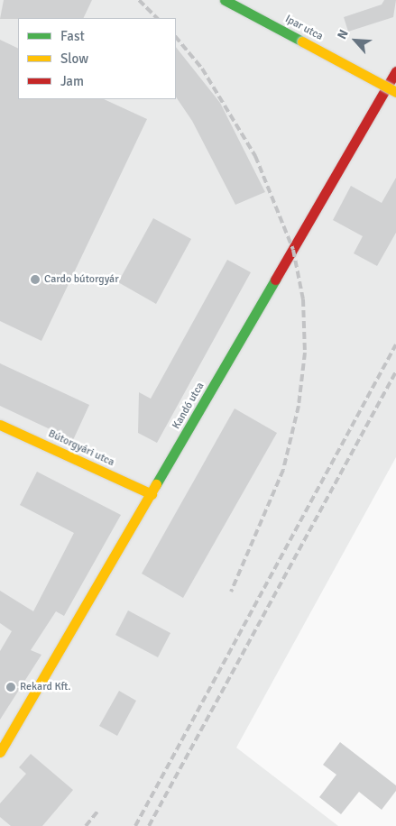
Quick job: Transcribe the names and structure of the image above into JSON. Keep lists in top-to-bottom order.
{
  "streets": {
    "street": ["Ipar utca", "Kandó utca", "Bútorgyári utca"]
  },
  "crossings": [
    ["Kandó utca", "Bútorgyári utca"]
  ],
  "places": ["Cardo bútorgyár", "Rekard Kft."],
  "legend": ["Fast", "Slow", "Jam"],
  "north": "top left"
}
